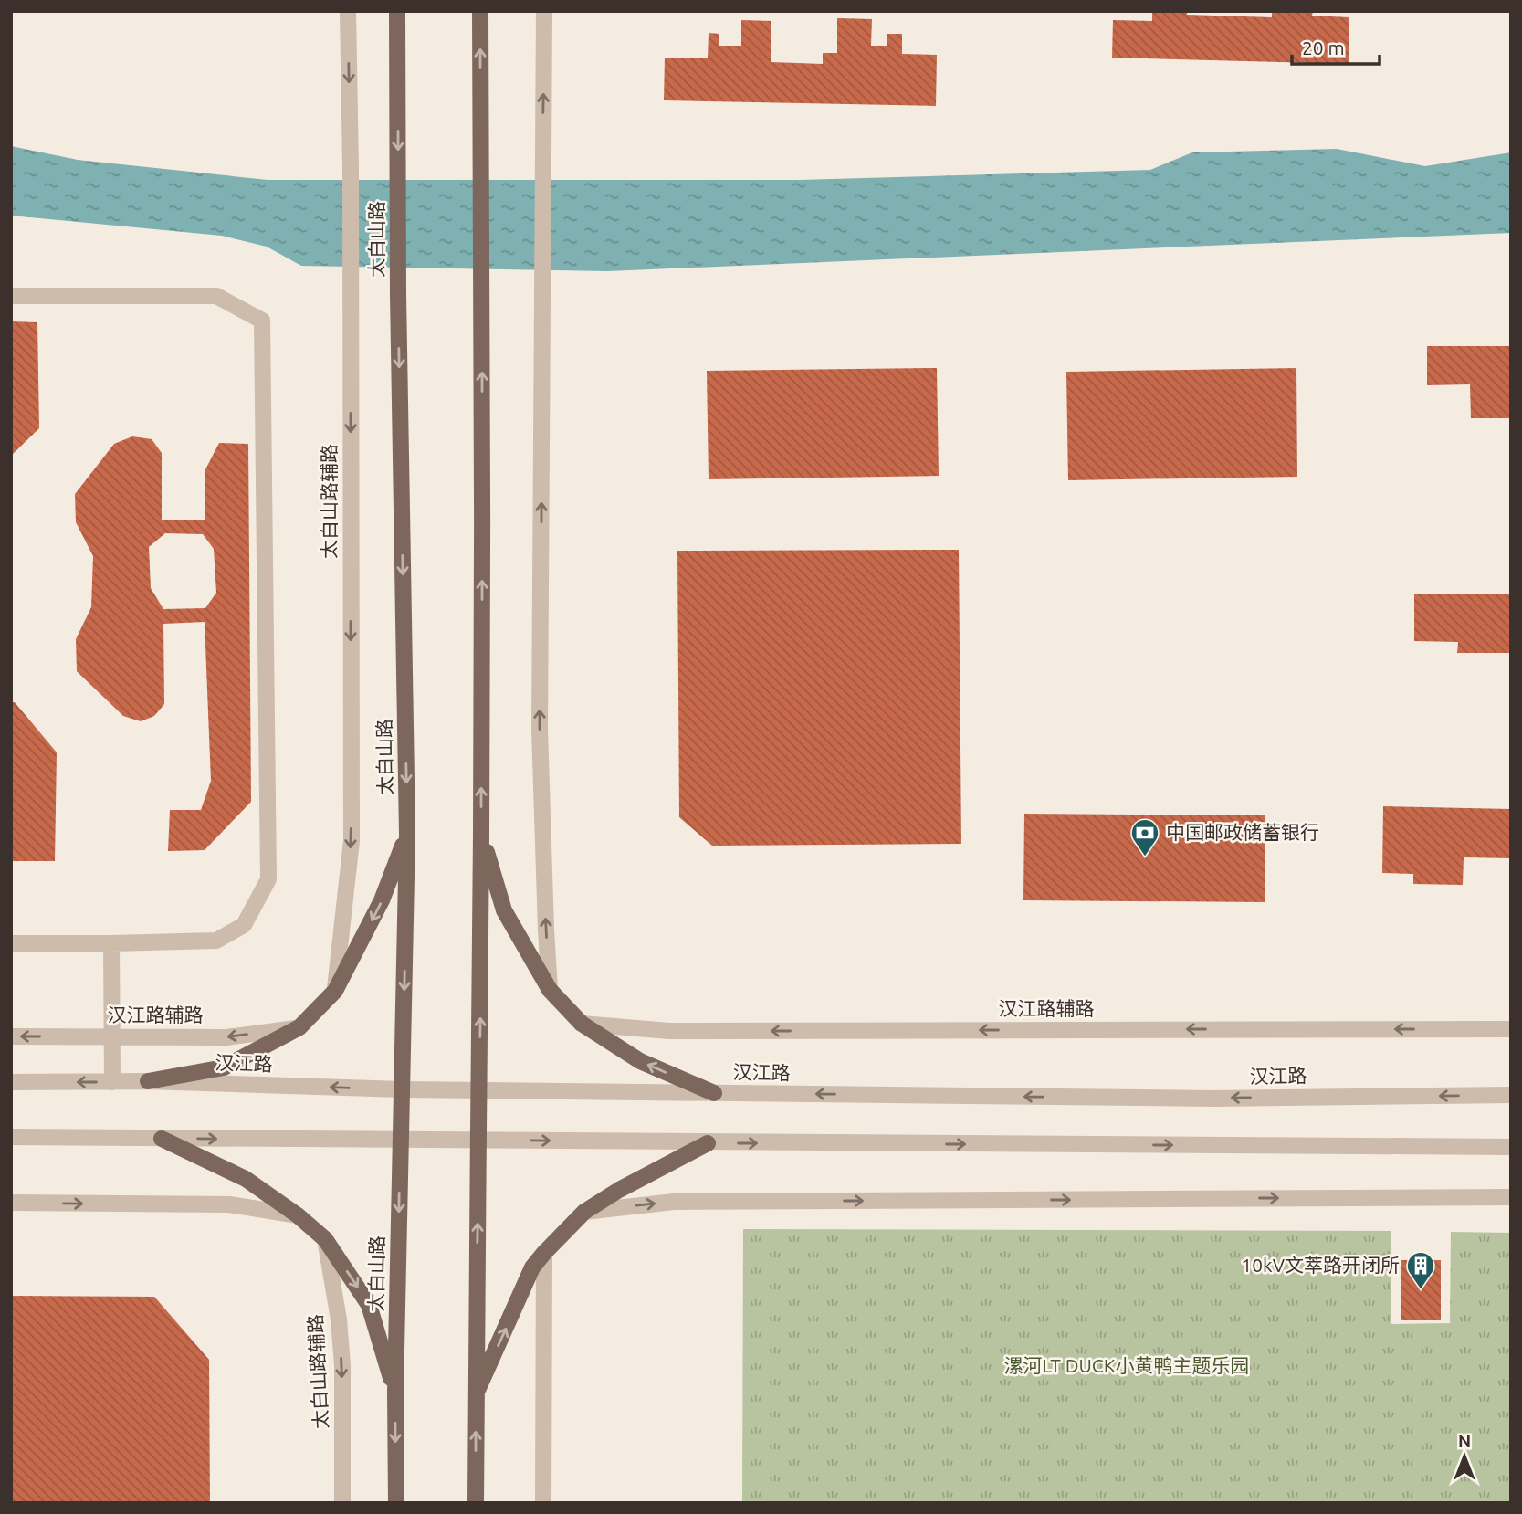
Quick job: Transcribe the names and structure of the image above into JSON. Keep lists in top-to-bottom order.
{
  "streets": {
    "main road": ["太白山路"],
    "street": ["太白山路辅路", "汉江路辅路", "汉江路"]
  },
  "crossings": [
    ["太白山路", "汉江路"]
  ],
  "one_way": ["太白山路辅路"],
  "parks": ["漯河LT DUCK小黄鸭主题乐园"],
  "places": {
    "bank": ["中国邮政储蓄银行"],
    "building": ["10kV文萃路开闭所"]
  },
  "scale_bar": "20 m",
  "north": "top"
}
